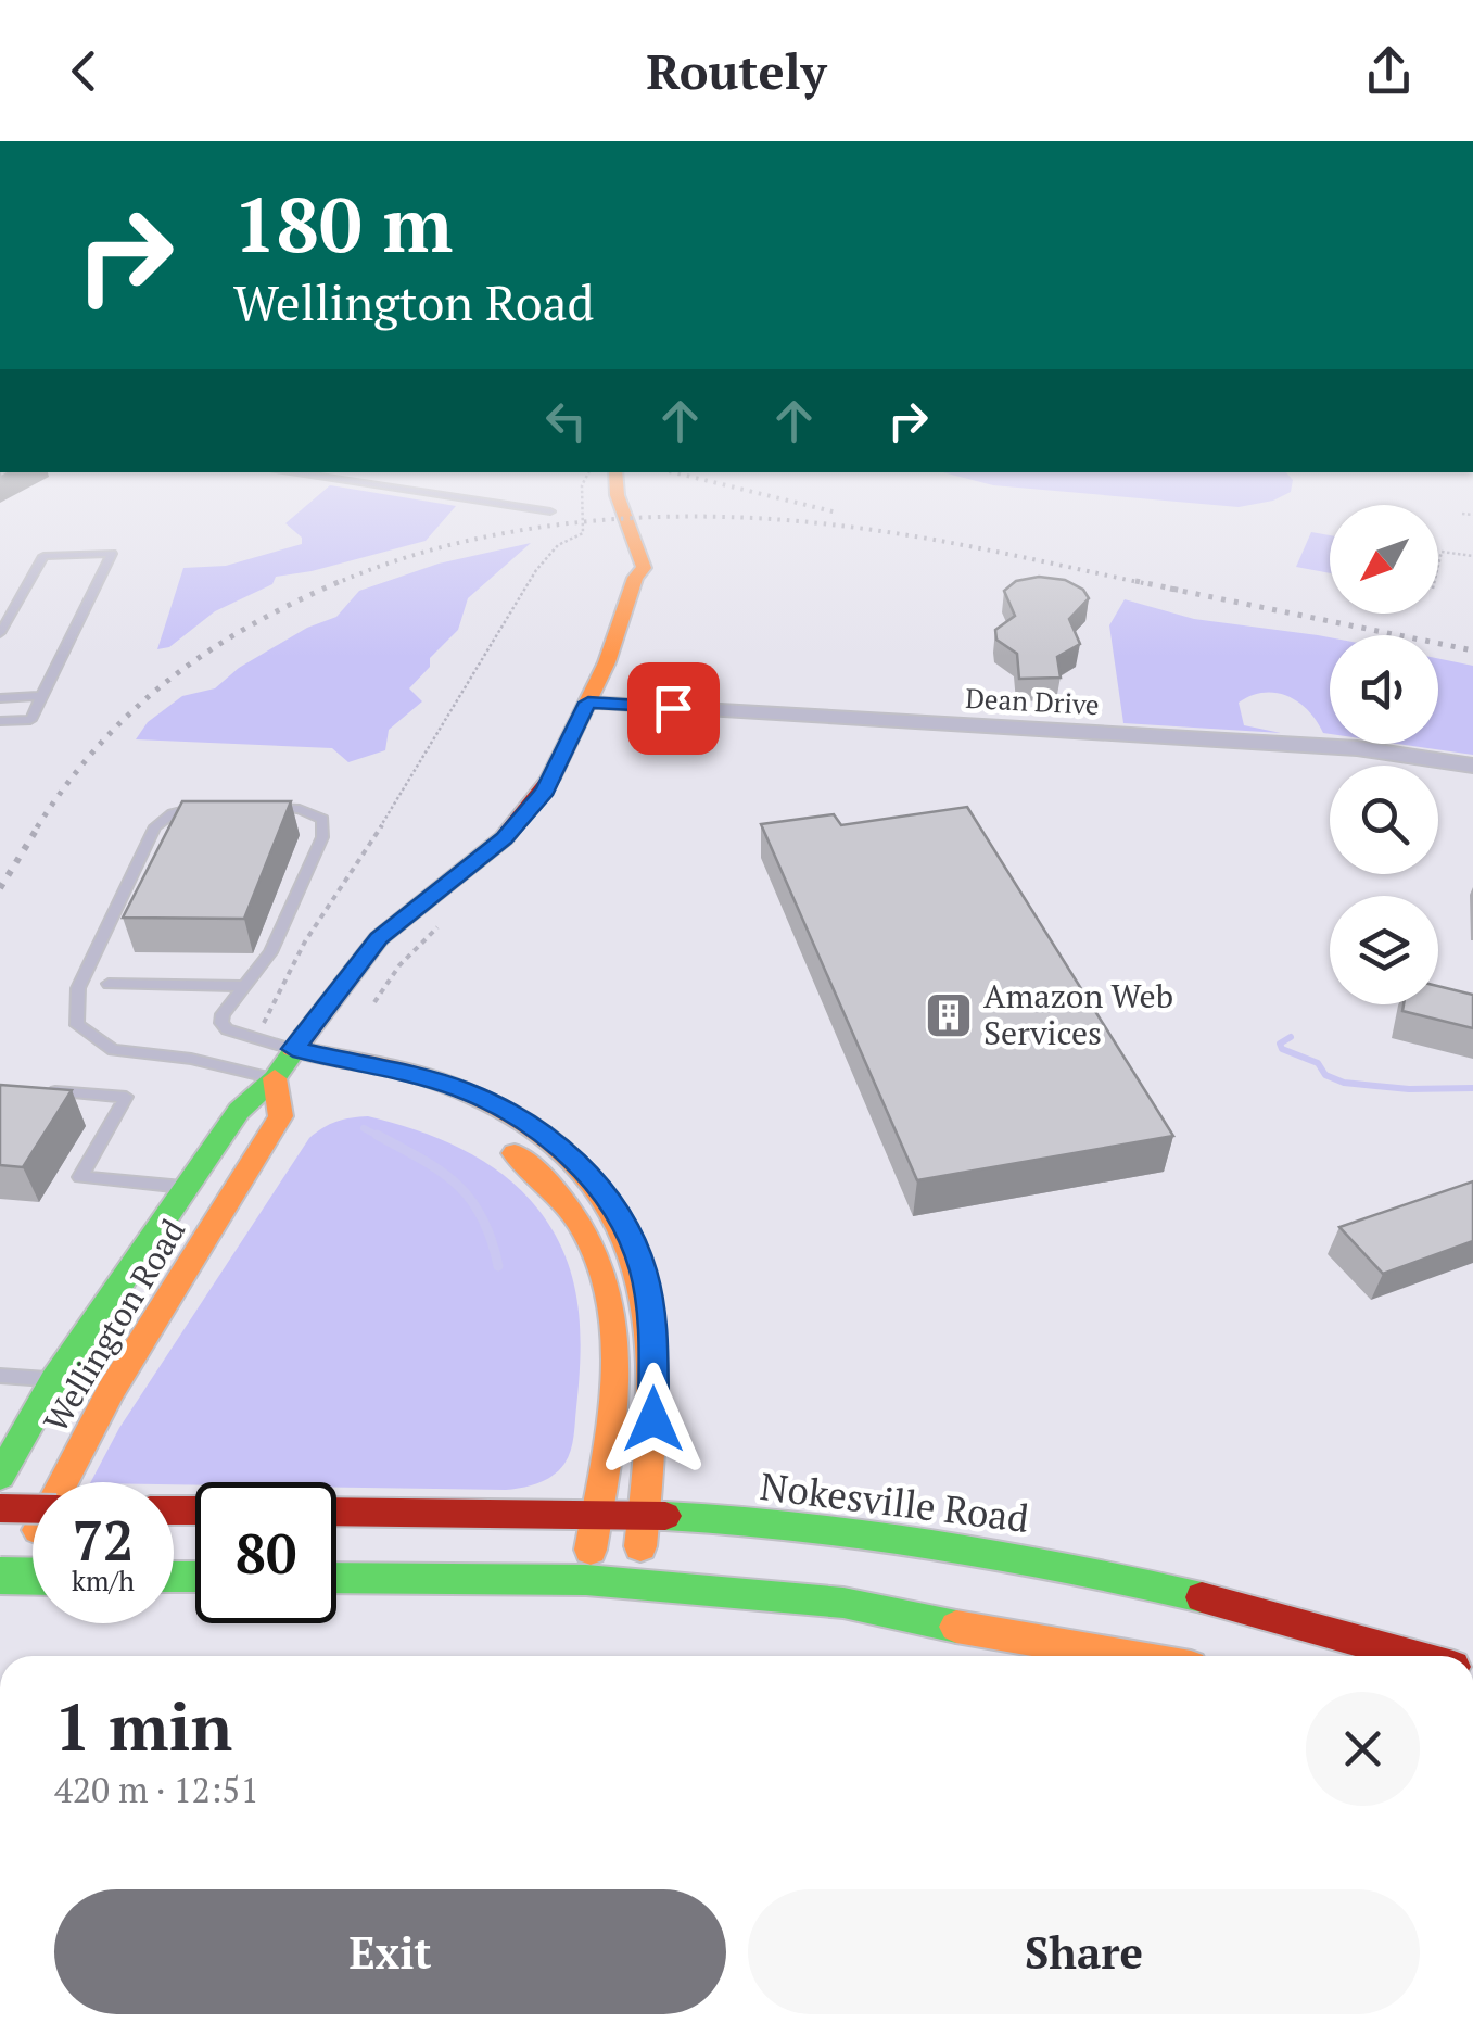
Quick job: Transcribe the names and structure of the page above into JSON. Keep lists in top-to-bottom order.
{
  "streets": {
    "main road": ["Wellington Road", "Nokesville Road"],
    "street": ["Dean Drive"]
  },
  "crossings": [
    ["Dean Drive", "Wellington Road"]
  ],
  "places": {
    "building": ["Amazon Web Services"]
  },
  "north": "bottom left",
  "page": {
    "header": "Routely",
    "turn": ["180 m", "Wellington Road"],
    "speed": "72 km/h",
    "limit": "80",
    "heading": ["1 min", "420 m · 12:51"],
    "buttons": ["Exit", "Share"]
  }
}
